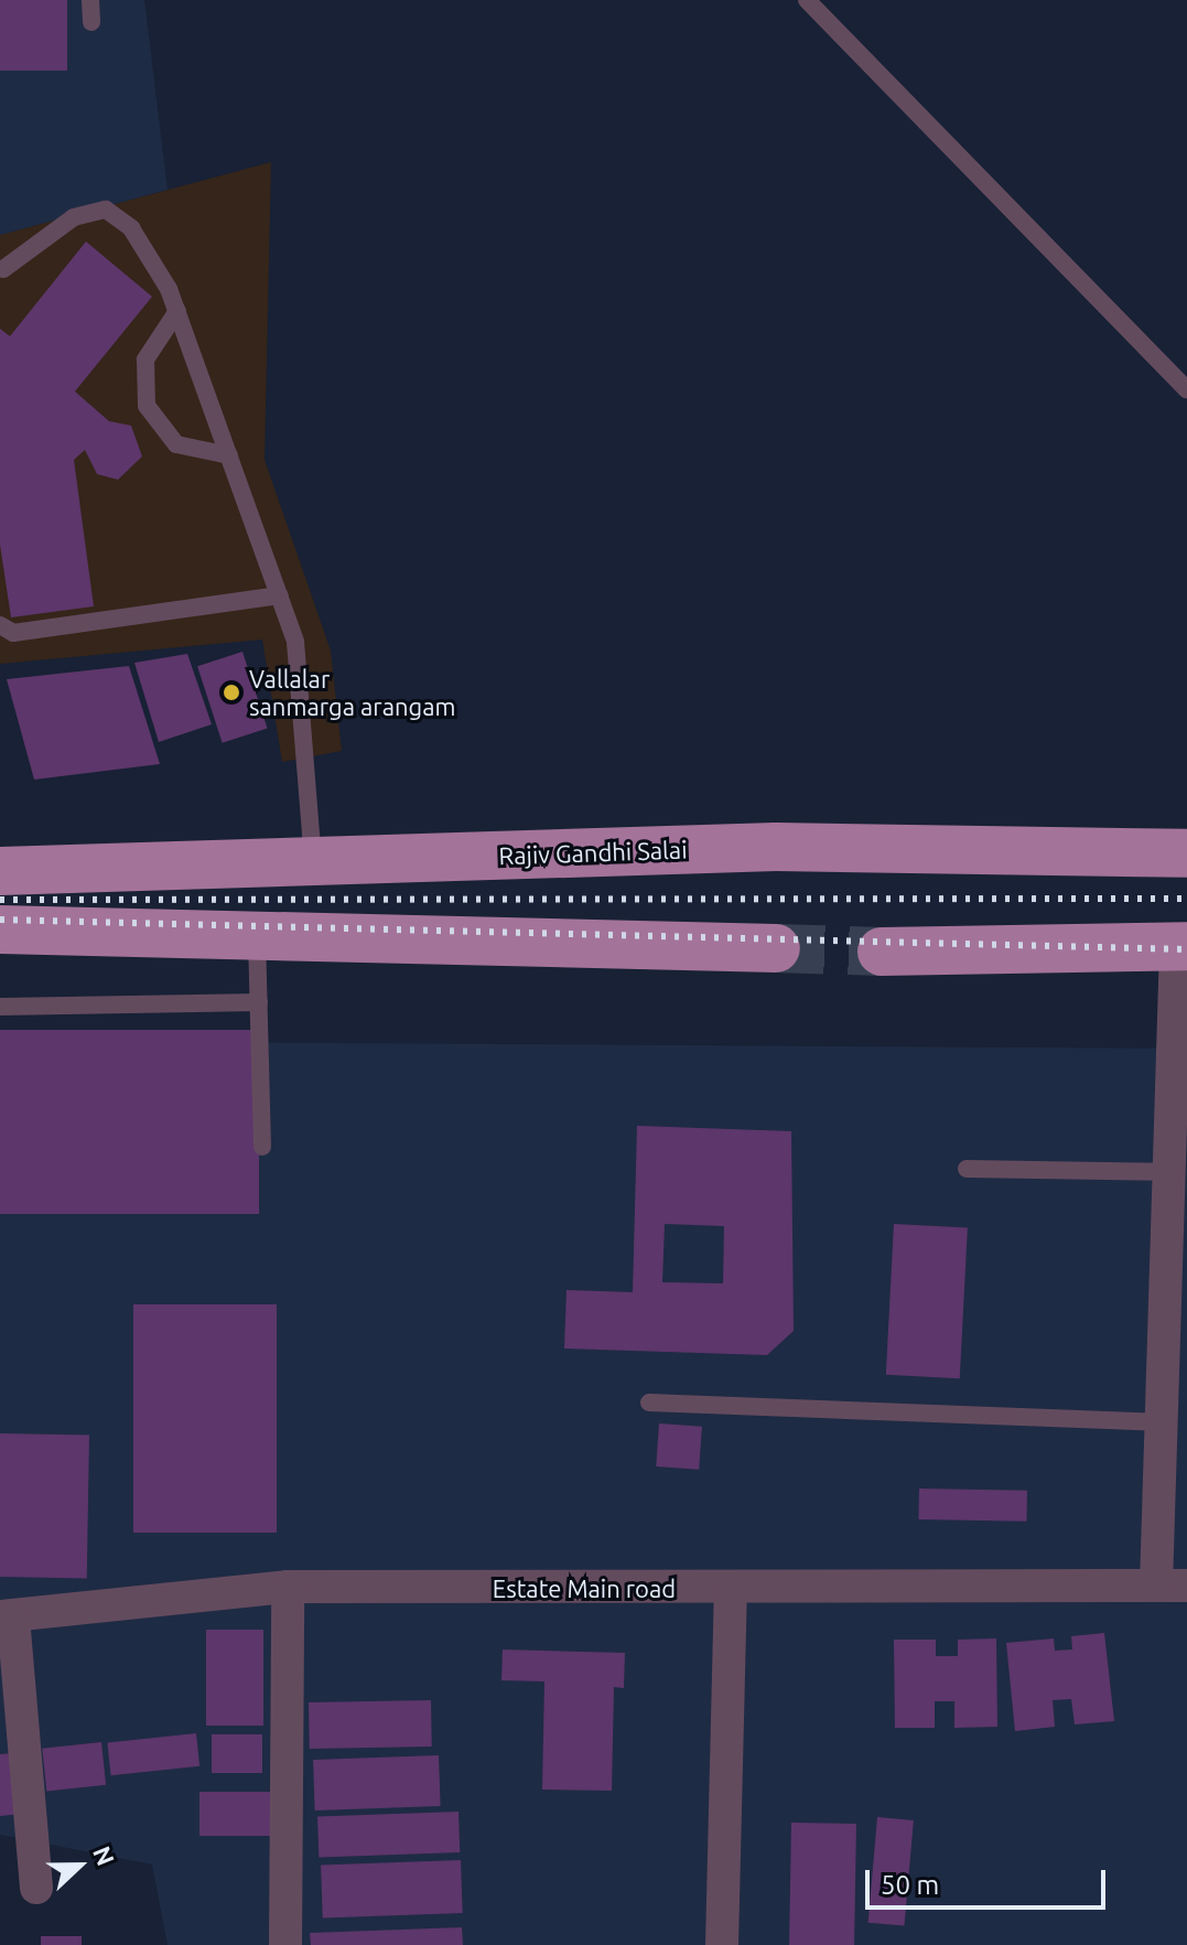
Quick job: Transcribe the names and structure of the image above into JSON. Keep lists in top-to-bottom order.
{
  "streets": {
    "main road": ["Rajiv Gandhi Salai"],
    "street": ["Estate Main road"]
  },
  "places": ["Vallalar sanmarga arangam"],
  "scale_bar": "50 m",
  "north": "right"
}
